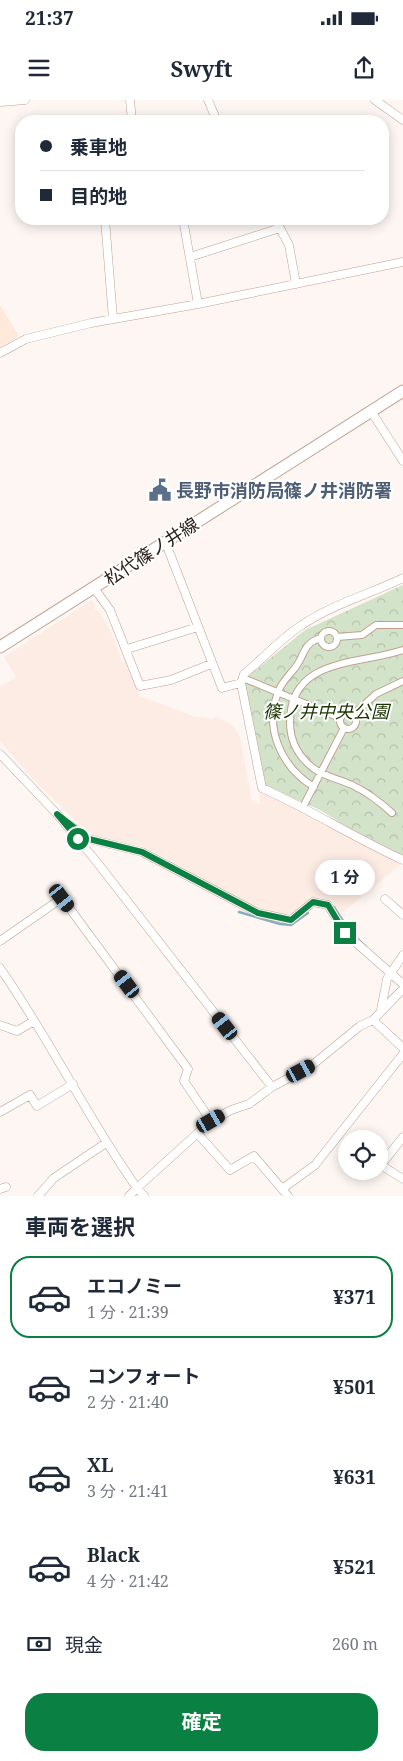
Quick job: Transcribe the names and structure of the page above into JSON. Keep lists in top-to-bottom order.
{
  "streets": {
    "main road": ["松代篠ノ井線"]
  },
  "parks": ["篠ノ井中央公園"],
  "places": {
    "public building": ["長野市消防局篠ノ井消防署"]
  },
  "page": {
    "status": "21:37",
    "header": "Swyft",
    "banner": ["乗車地", "目的地"],
    "bubble": "1 分",
    "heading": "車両を選択",
    "list": [
      {
        "name": "エコノミー",
        "note": "1 分 · 21:39",
        "value": "¥371"
      },
      {
        "name": "コンフォート",
        "note": "2 分 · 21:40",
        "value": "¥501"
      },
      {
        "name": "XL",
        "note": "3 分 · 21:41",
        "value": "¥631"
      },
      {
        "name": "Black",
        "note": "4 分 · 21:42",
        "value": "¥521"
      }
    ],
    "pay": ["現金", "260 m"],
    "buttons": "確定"
  }
}
